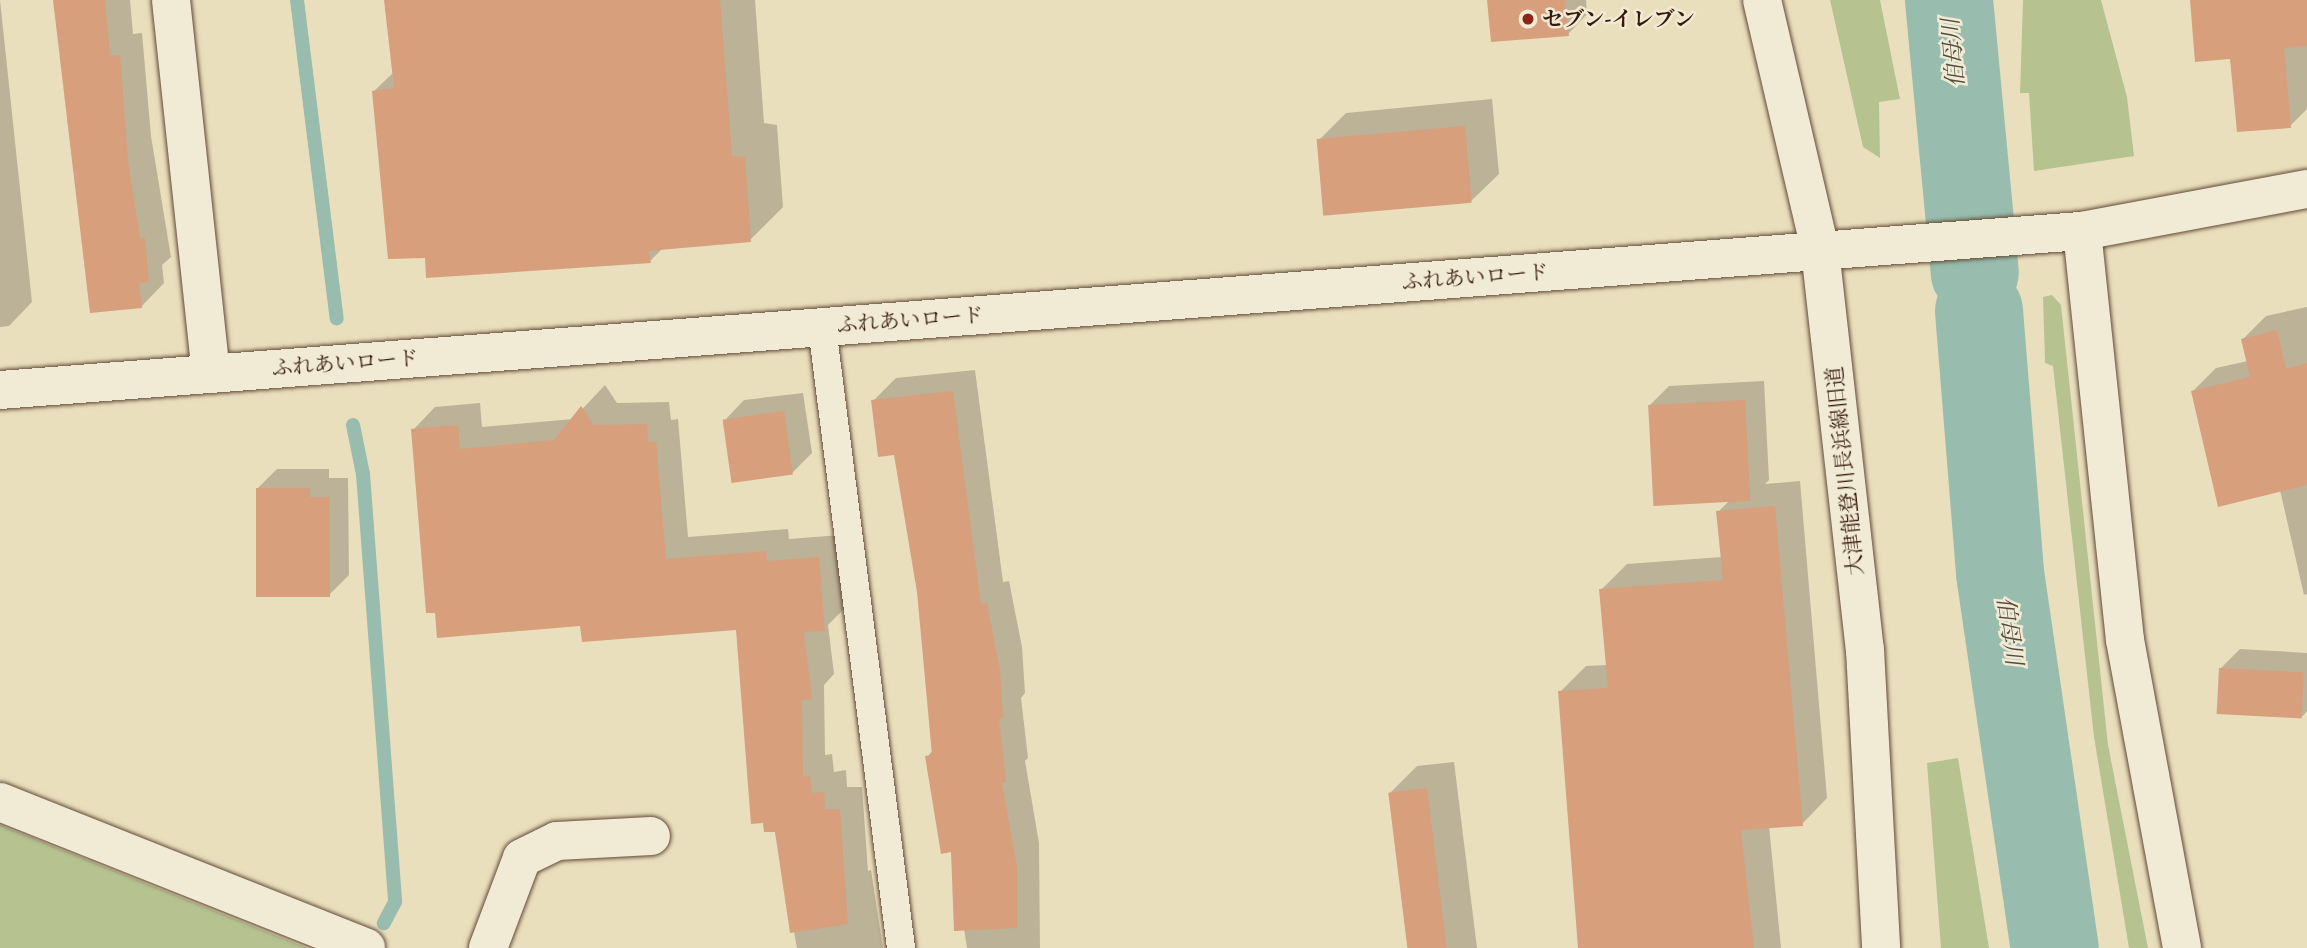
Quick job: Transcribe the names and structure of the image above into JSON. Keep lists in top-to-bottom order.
{
  "streets": {
    "street": ["ふれあいロード", "大津能登川長浜線旧道"]
  },
  "crossings": [
    ["ふれあいロード", "大津能登川長浜線旧道"]
  ],
  "water": ["伯母川"],
  "places": ["セブン-イレブン"]
}
